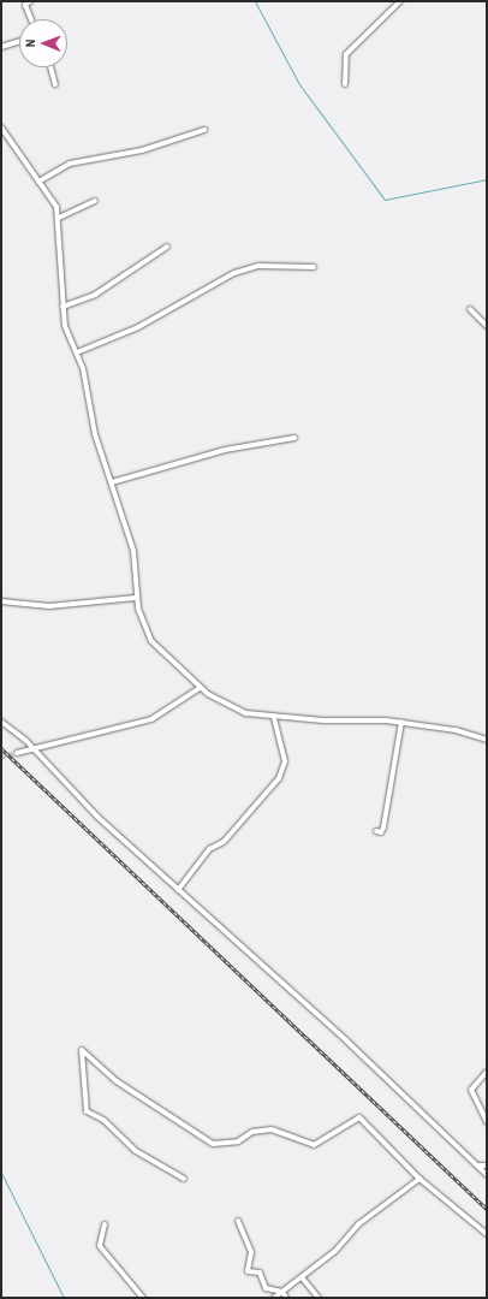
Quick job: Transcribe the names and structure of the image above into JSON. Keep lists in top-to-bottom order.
{
  "north": "left"
}
